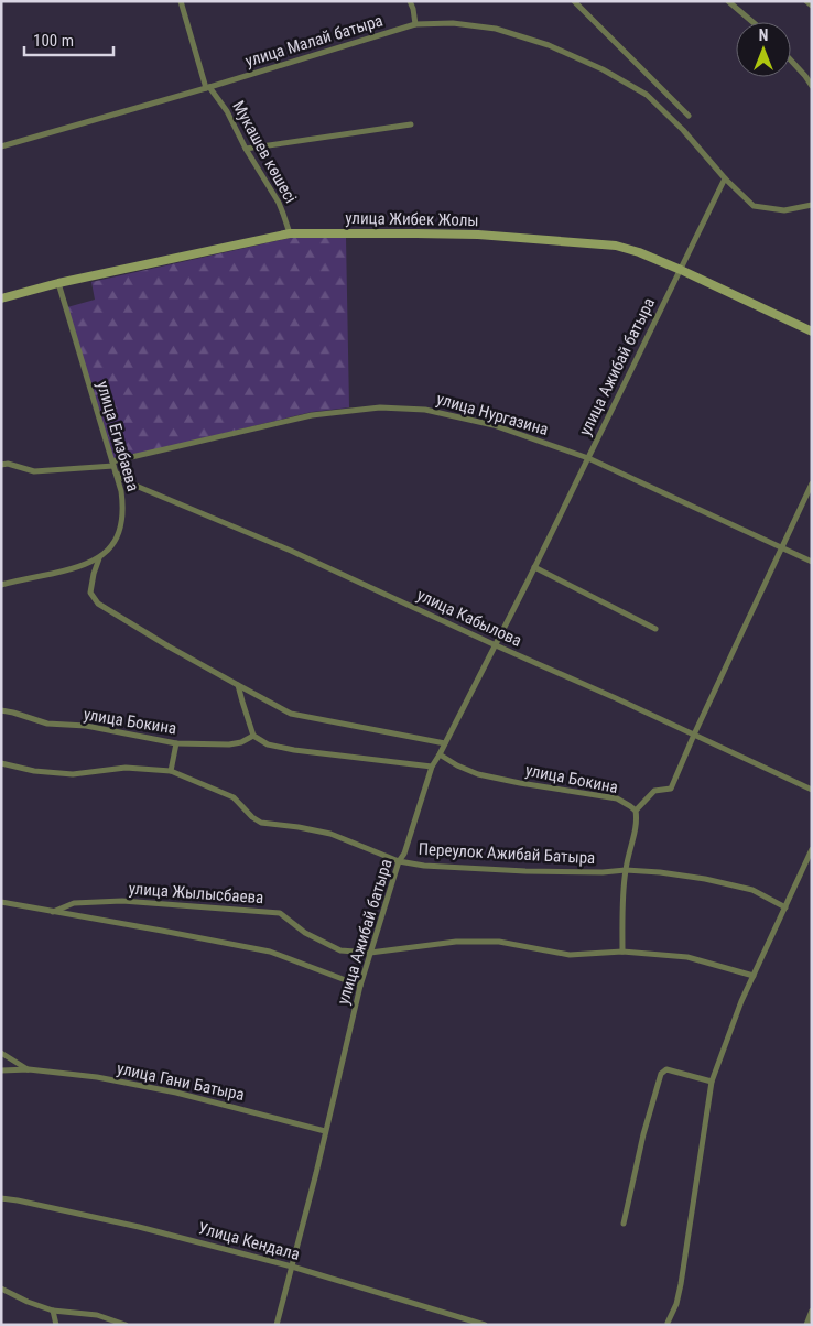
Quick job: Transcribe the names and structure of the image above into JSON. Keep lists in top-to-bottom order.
{
  "streets": {
    "main road": ["улица Жибек Жолы"],
    "street": [
      "улица Малай батыра",
      "Мукашев көшесі",
      "улица Ажибай батыра",
      "улица Нургазина",
      "улица Егизбаева",
      "улица Кабылова",
      "улица Бокина",
      "Переулок Ажибай Батыра",
      "улица Жылысбаева",
      "улица Гани Батыра",
      "Улица Кендала"
    ]
  },
  "crossings": [
    ["улица Малай батыра", "Мукашев көшесі"],
    ["улица Малай батыра", "улица Ажибай батыра"],
    ["Мукашев көшесі", "улица Жибек Жолы"],
    ["улица Жибек Жолы", "улица Ажибай батыра"],
    ["улица Жибек Жолы", "улица Егизбаева"],
    ["улица Ажибай батыра", "улица Нургазина"],
    ["улица Ажибай батыра", "улица Кабылова"],
    ["улица Ажибай батыра", "улица Бокина"],
    ["улица Ажибай батыра", "Переулок Ажибай Батыра"],
    ["улица Ажибай батыра", "улица Жылысбаева"],
    ["улица Ажибай батыра", "улица Гани Батыра"],
    ["улица Ажибай батыра", "Улица Кендала"],
    ["улица Нургазина", "улица Егизбаева"],
    ["улица Нургазина", "улица Кабылова"],
    ["улица Егизбаева", "улица Кабылова"]
  ],
  "scale_bar": "100 m",
  "north": "top"
}
